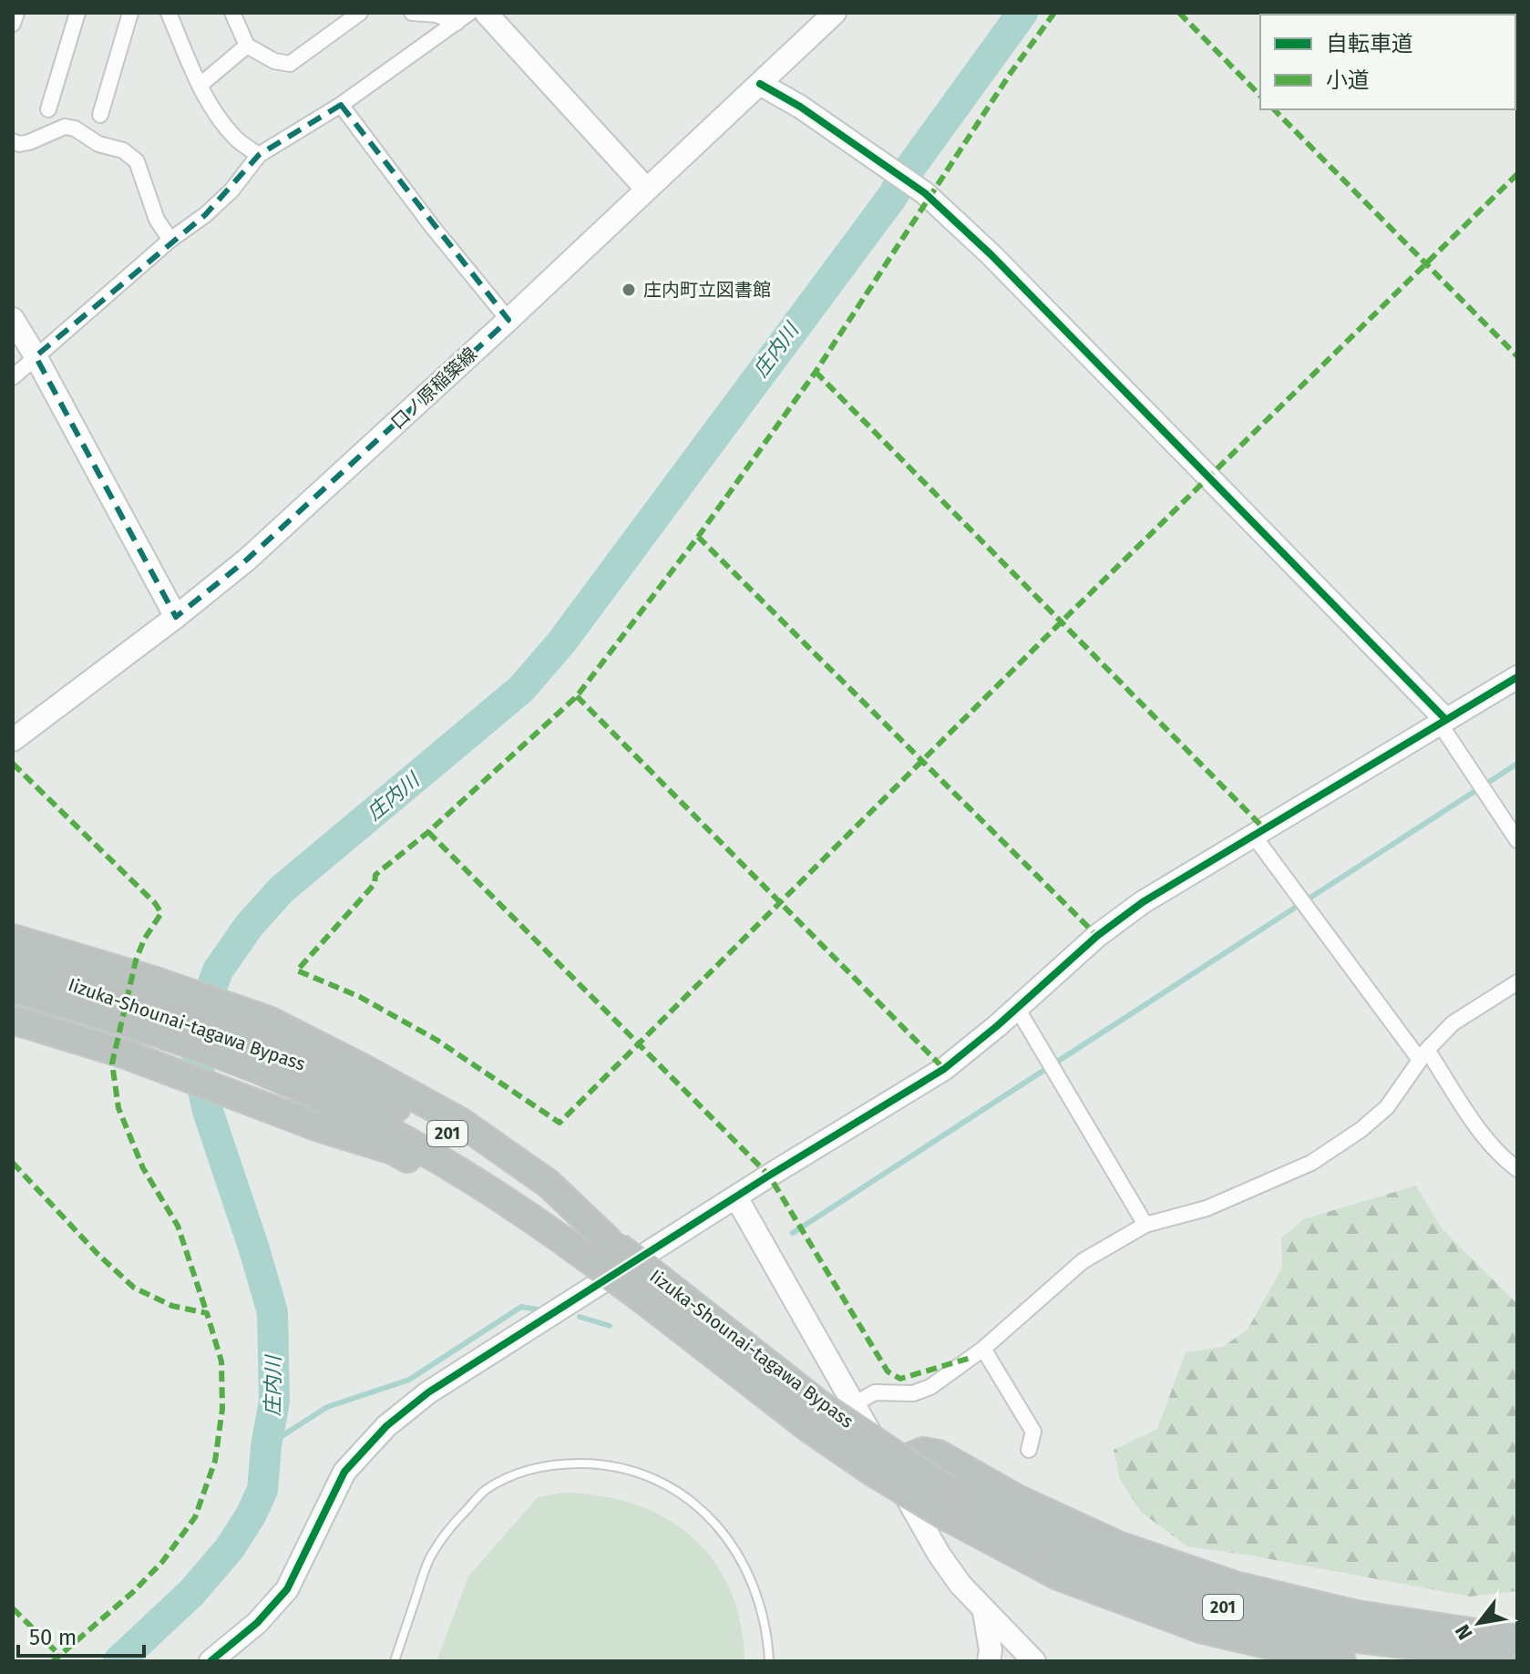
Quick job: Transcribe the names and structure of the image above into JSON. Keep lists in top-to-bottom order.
{
  "streets": {
    "highway": ["Iizuka-Shounai-tagawa Bypass", "201"],
    "street": ["口ノ原稲築線"]
  },
  "water": ["庄内川"],
  "places": ["庄内町立図書館"],
  "legend": ["自転車道", "小道"],
  "scale_bar": "50 m",
  "north": "bottom left"
}
